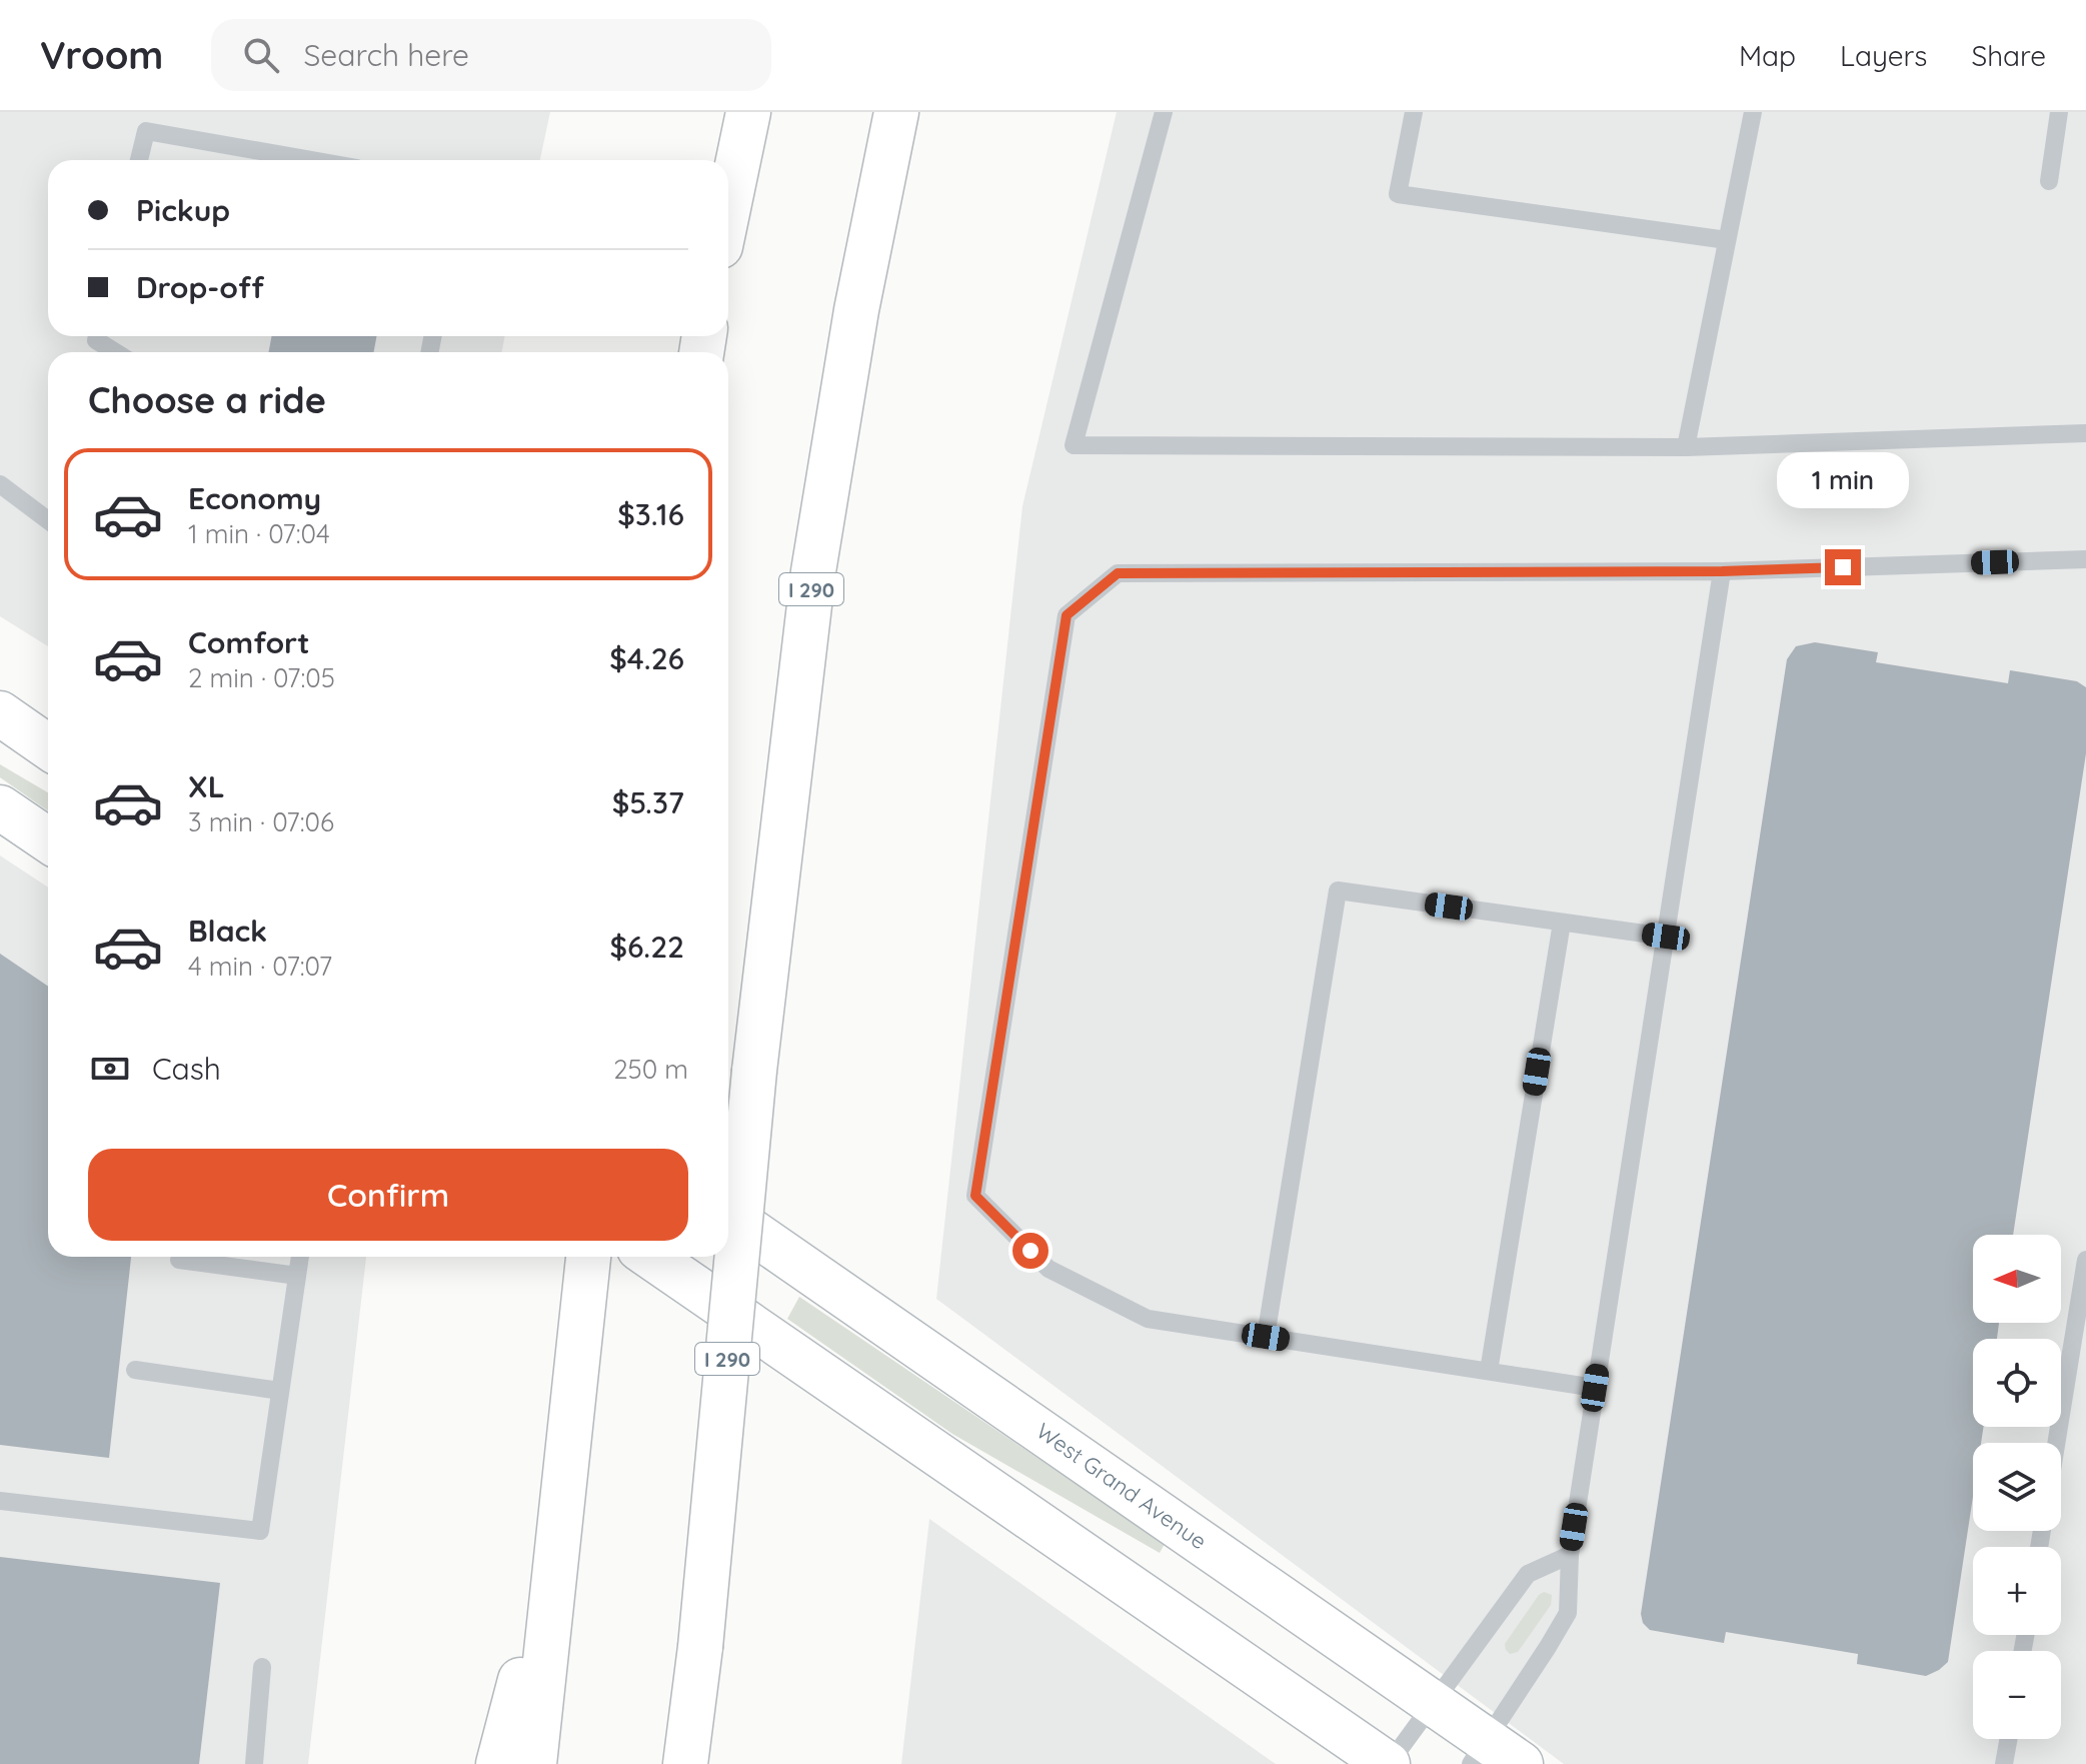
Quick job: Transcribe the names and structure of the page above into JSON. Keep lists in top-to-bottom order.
{
  "streets": {
    "main road": ["I 290", "West Grand Avenue"]
  },
  "north": "left",
  "page": {
    "header": "Vroom",
    "search": "Search here",
    "nav": ["Map", "Layers", "Share"],
    "banner": ["Pickup", "Drop-off"],
    "heading": "Choose a ride",
    "list": [
      {
        "name": "Economy",
        "note": "1 min · 07:04",
        "value": "$3.16"
      },
      {
        "name": "Comfort",
        "note": "2 min · 07:05",
        "value": "$4.26"
      },
      {
        "name": "XL",
        "note": "3 min · 07:06",
        "value": "$5.37"
      },
      {
        "name": "Black",
        "note": "4 min · 07:07",
        "value": "$6.22"
      }
    ],
    "bubble": "1 min",
    "pay": ["Cash", "250 m"],
    "buttons": "Confirm",
    "map_buttons": ["+", "−"]
  }
}
